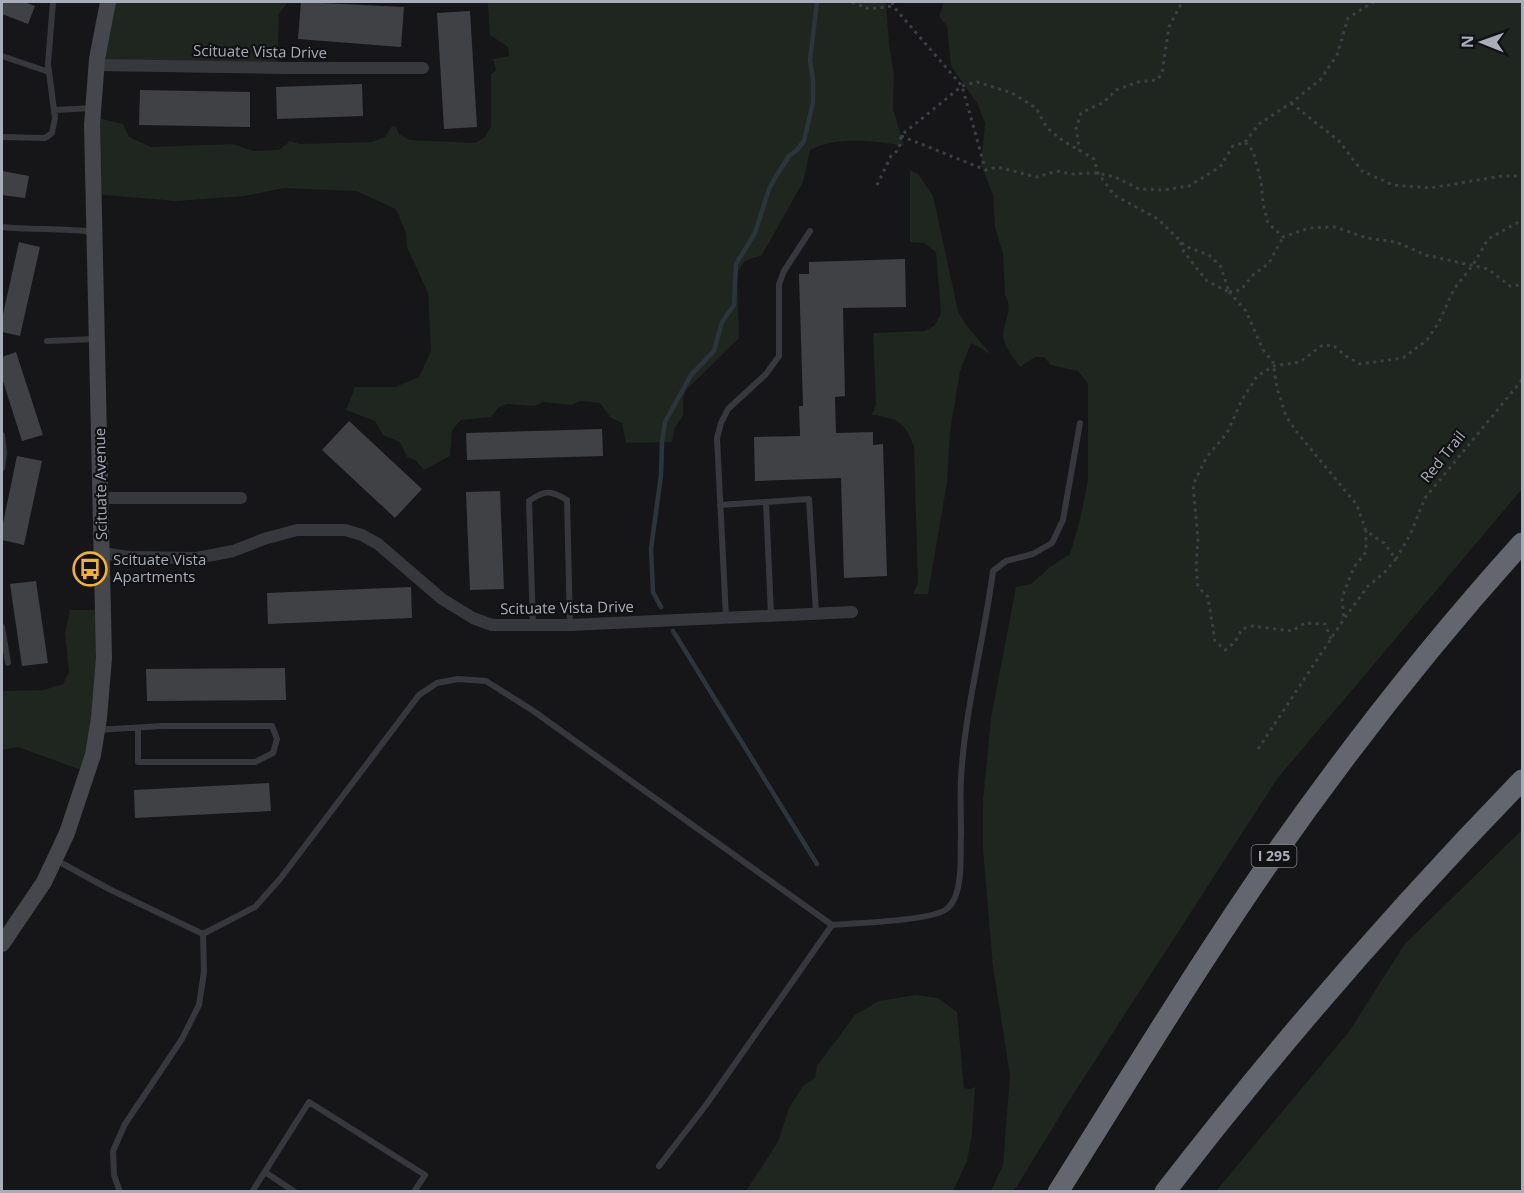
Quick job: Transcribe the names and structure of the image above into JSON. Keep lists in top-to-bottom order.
{
  "streets": {
    "highway": ["I 295"],
    "main road": ["Scituate Avenue"],
    "street": ["Scituate Vista Drive"],
    "path": ["Red Trail"]
  },
  "crossings": [
    ["Scituate Vista Drive", "Scituate Avenue"]
  ],
  "places": {
    "bus stop": ["Scituate Vista Apartments"]
  },
  "north": "left"
}
